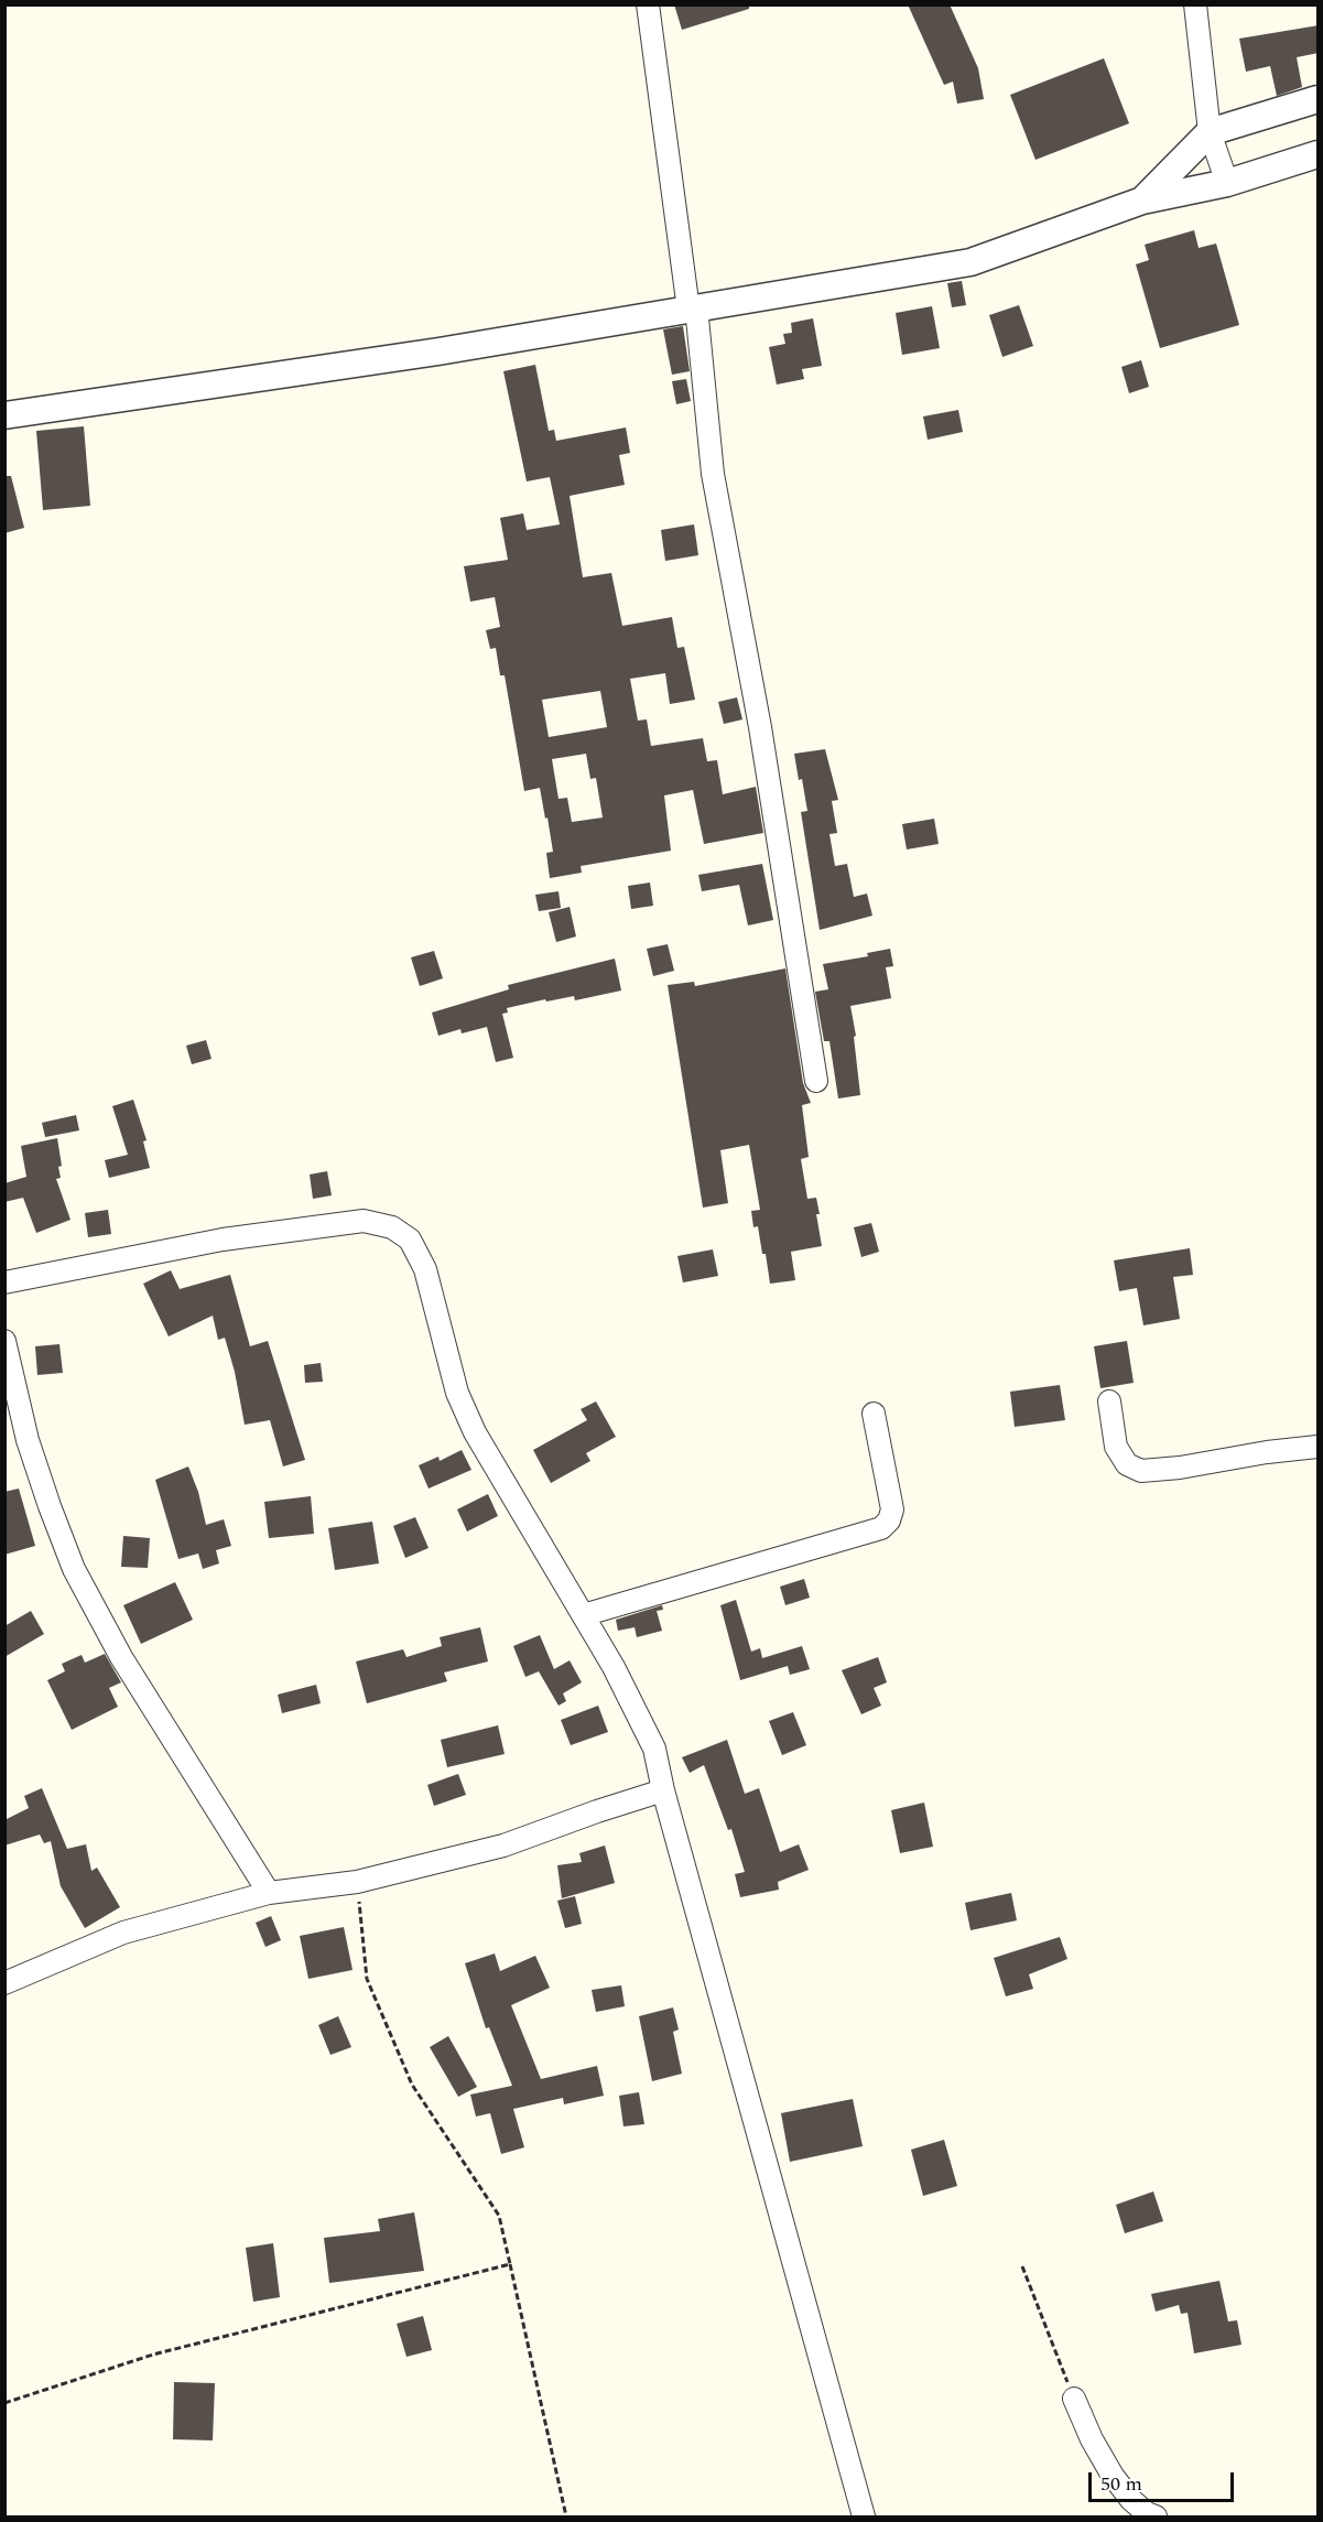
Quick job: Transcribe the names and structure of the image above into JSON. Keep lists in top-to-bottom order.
{
  "scale_bar": "50 m"
}
